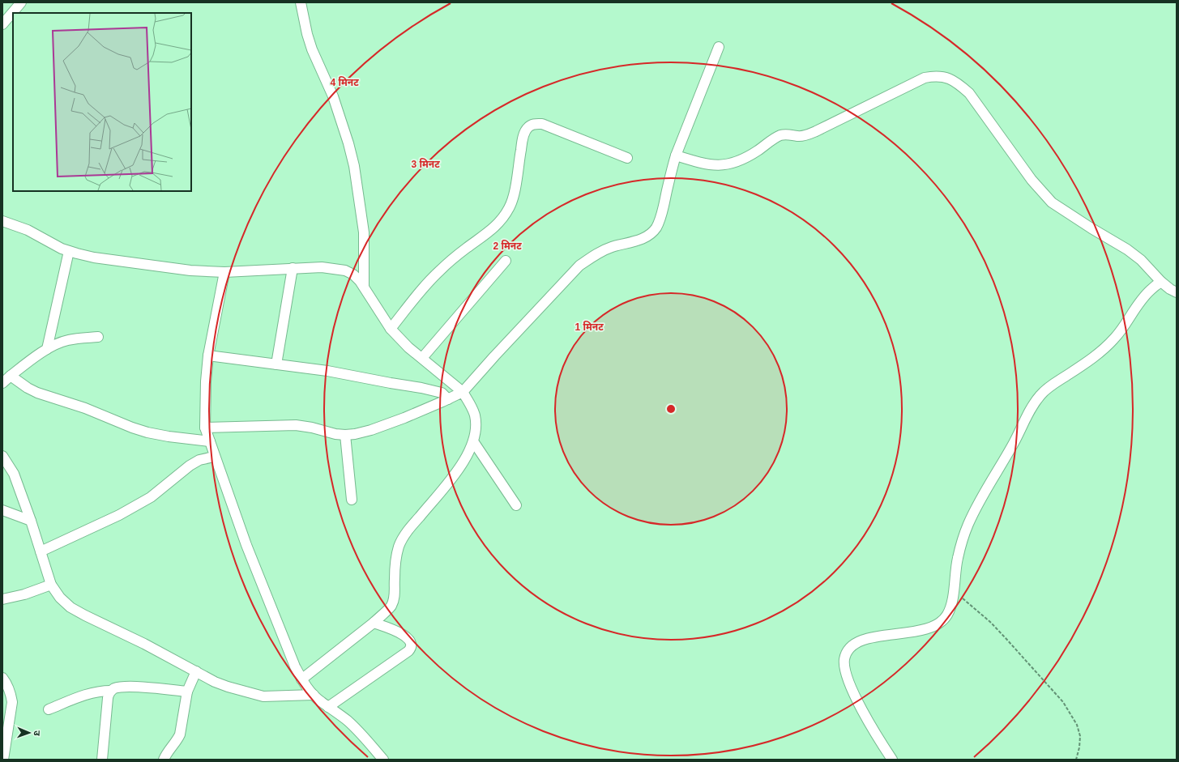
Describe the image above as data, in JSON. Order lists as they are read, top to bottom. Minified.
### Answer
{"north":"right","rings":["4 मिनट","3 मिनट","2 मिनट","1 मिनट"]}
